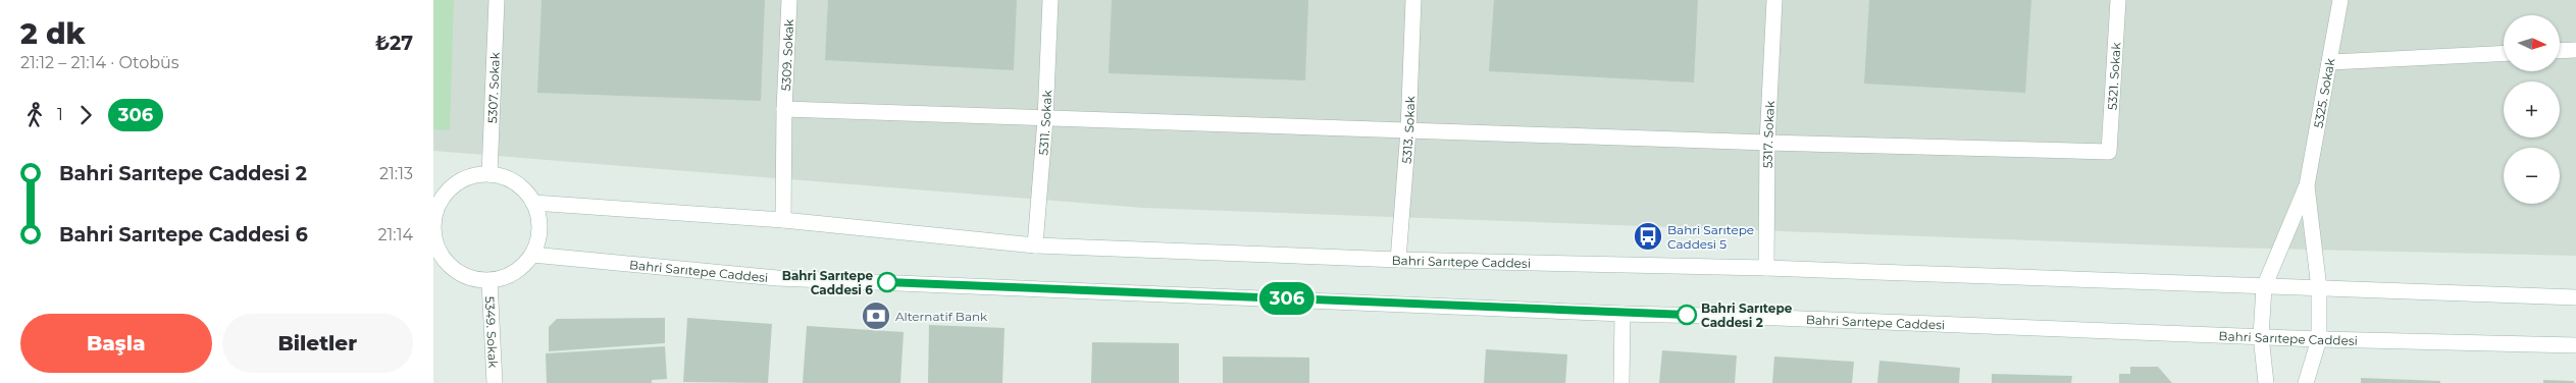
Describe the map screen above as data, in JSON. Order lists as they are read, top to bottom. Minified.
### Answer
{"streets":{"main road":["5309. Sokak","5321. Sokak","5307. Sokak","5325. Sokak","5311. Sokak","5313. Sokak","5317. Sokak","Bahri Sarıtepe Caddesi","5349. Sokak"]},"crossings":[["5309. Sokak","Bahri Sarıtepe Caddesi"],["5321. Sokak","5317. Sokak"],["5307. Sokak","Bahri Sarıtepe Caddesi"],["5307. Sokak","5349. Sokak"],["5311. Sokak","Bahri Sarıtepe Caddesi"],["5313. Sokak","Bahri Sarıtepe Caddesi"],["5317. Sokak","Bahri Sarıtepe Caddesi"],["Bahri Sarıtepe Caddesi","5349. Sokak"]],"places":{"bus stop":["Bahri Sarıtepe Caddesi 5"],"other":["Bahri Sarıtepe Caddesi 6","Bahri Sarıtepe Caddesi 2"],"bank":["Alternatif Bank"]},"lines":["bus line 306"],"north":"right","page":{"heading":["2 dk","21:12 – 21:14 · Otobüs","₺27"],"on_map":"306","map_buttons":["+","−"],"legs":["1","306"],"list":[{"name":"Bahri Sarıtepe Caddesi 2","value":"21:13"},{"name":"Bahri Sarıtepe Caddesi 6","value":"21:14"}],"buttons":["Başla","Biletler"]}}
